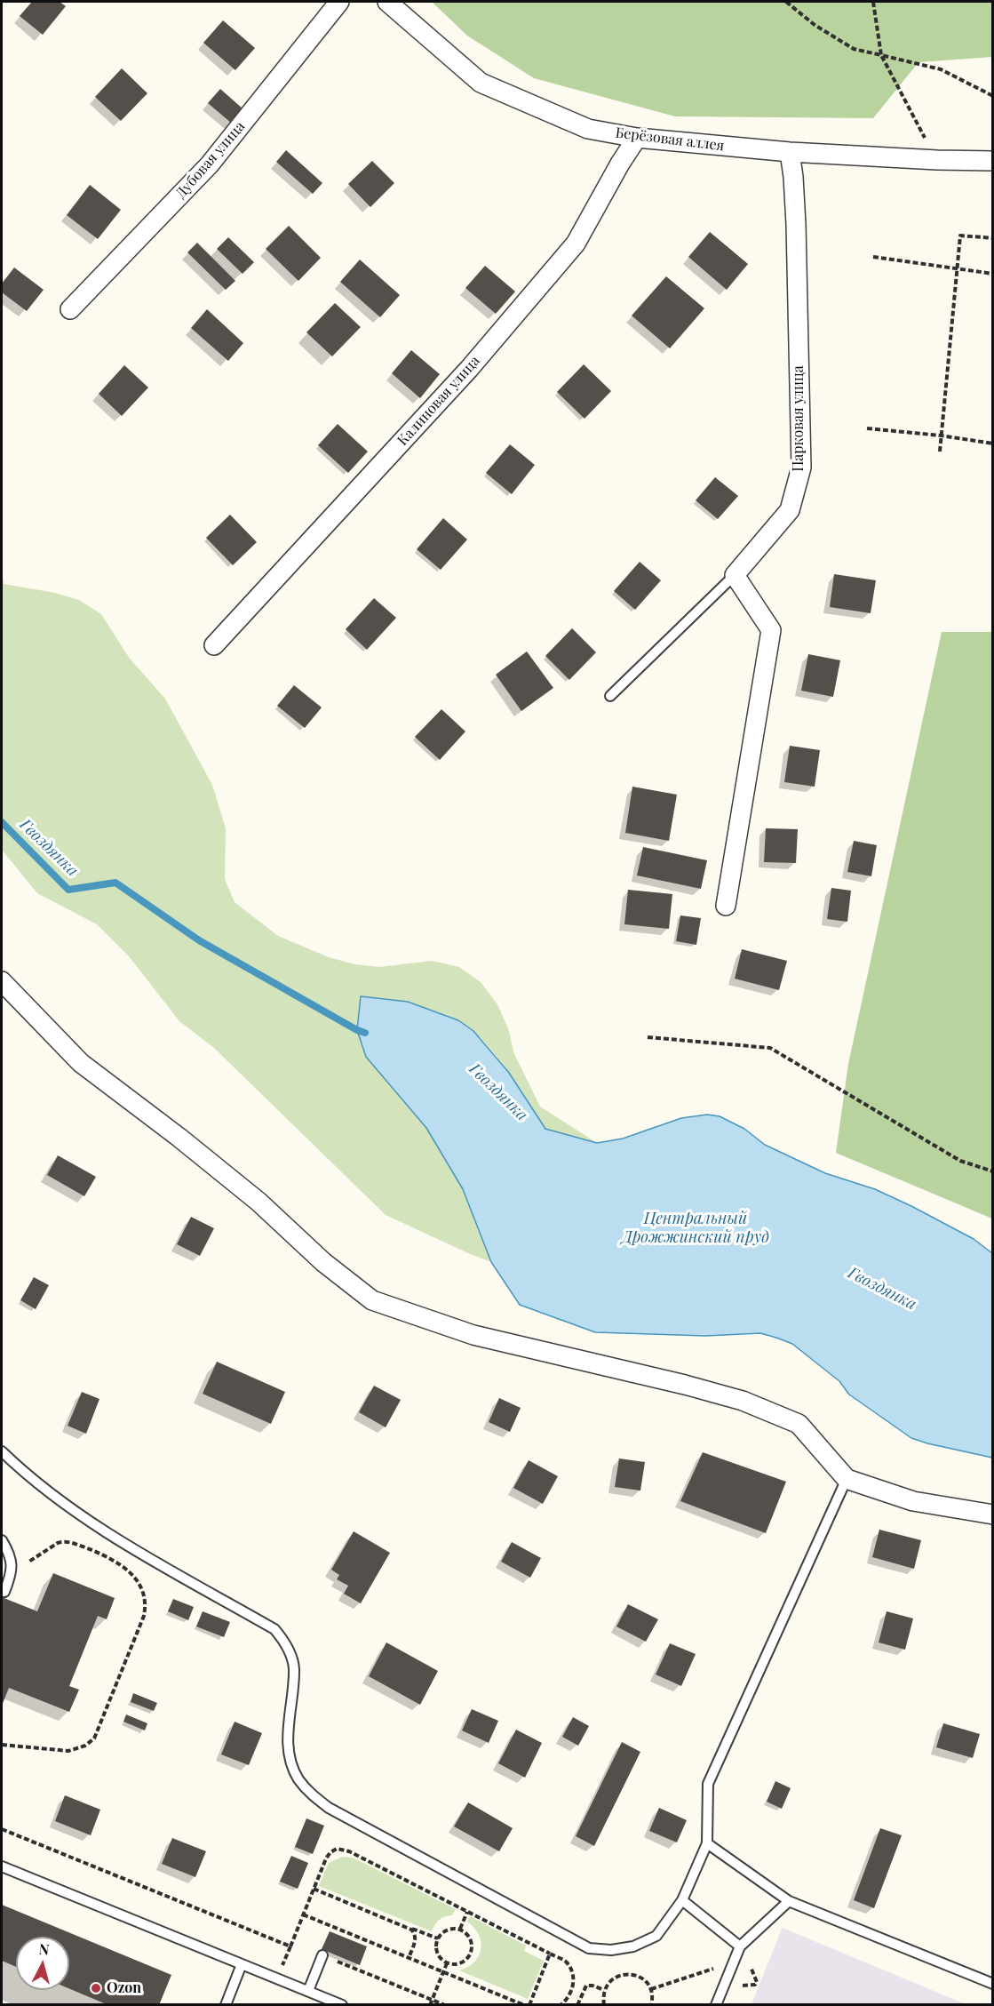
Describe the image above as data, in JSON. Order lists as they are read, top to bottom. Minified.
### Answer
{"streets":{"street":["Берёзовая аллея","Дубовая улица","Калиновая улица","Парковая улица"]},"crossings":[["Берёзовая аллея","Калиновая улица"],["Берёзовая аллея","Парковая улица"]],"water":["Гвоздянка","Центральный Дрожжинский пруд"],"places":["Ozon"],"north":"top"}
